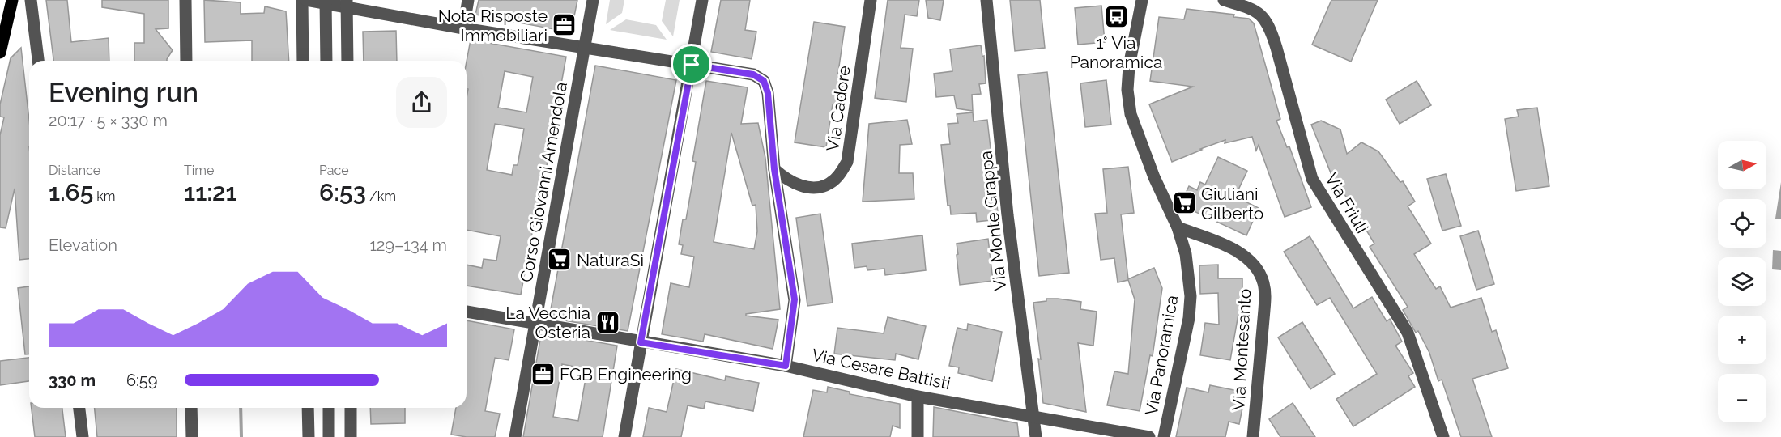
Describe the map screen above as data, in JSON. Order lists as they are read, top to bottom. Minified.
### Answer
{"streets":{"street":["Via Cadore","Corso Giovanni Amendola","Via Friuli","Via Monte Grappa","Via Montesanto","Via Panoramica","Via Cesare Battisti"]},"crossings":[["Corso Giovanni Amendola","Via Cesare Battisti"],["Via Monte Grappa","Via Cesare Battisti"],["Via Montesanto","Via Panoramica"]],"places":{"bus stop":["1° Via Panoramica"],"office":["Nota Risposte Immobiliari","FGB Engineering"],"supermarket":["Giuliani Gilberto","NaturaSì"],"restaurant":["La Vecchia Osteria"]},"north":"right","page":{"heading":["Evening run","20:17 · 5 × 330 m"],"map_buttons":["+","−"],"stats":[["Distance","1.65 km"],["Time","11:21"],["Pace","6:53 /km"]],"chart":["Elevation","129–134 m"],"list":[{"name":"330 m","note":"6:59"}]}}
